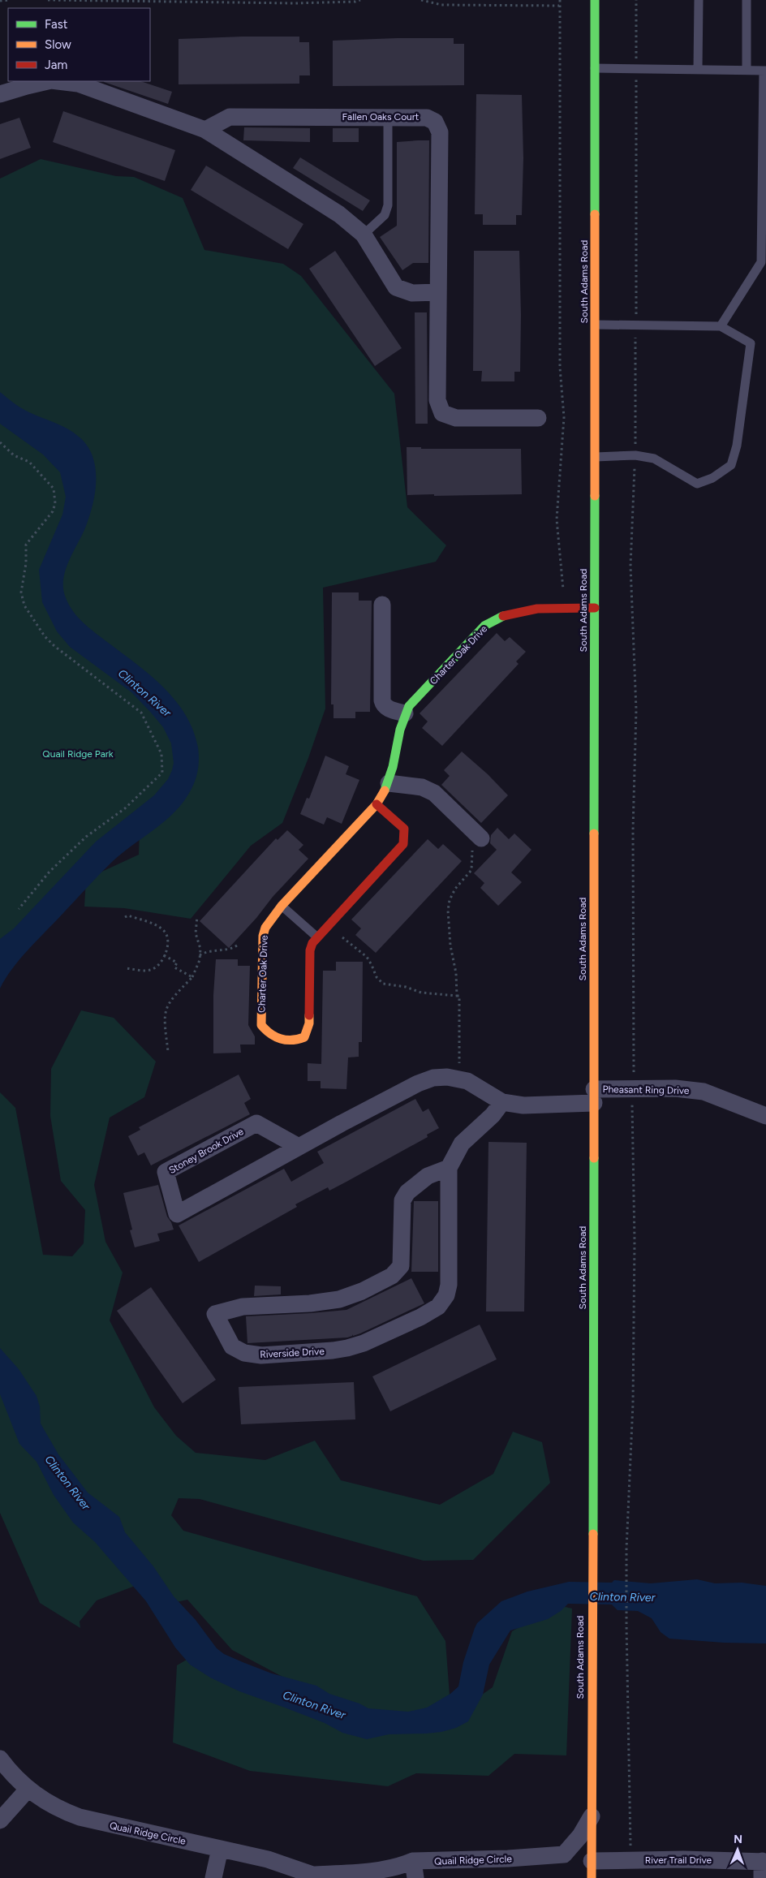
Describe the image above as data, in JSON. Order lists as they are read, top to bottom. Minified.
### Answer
{"streets":{"main road":["South Adams Road","Charter Oak Drive"],"street":["Fallen Oaks Court","Pheasant Ring Drive","Stoney Brook Drive","Riverside Drive","Quail Ridge Circle","River Trail Drive"]},"crossings":[["South Adams Road","Charter Oak Drive"],["South Adams Road","Pheasant Ring Drive"],["South Adams Road","Stoney Brook Drive"],["South Adams Road","Quail Ridge Circle"],["South Adams Road","River Trail Drive"],["Pheasant Ring Drive","Stoney Brook Drive"],["Stoney Brook Drive","Riverside Drive"]],"water":["Clinton River"],"parks":["Quail Ridge Park"],"legend":["Fast","Slow","Jam"],"north":"top"}
